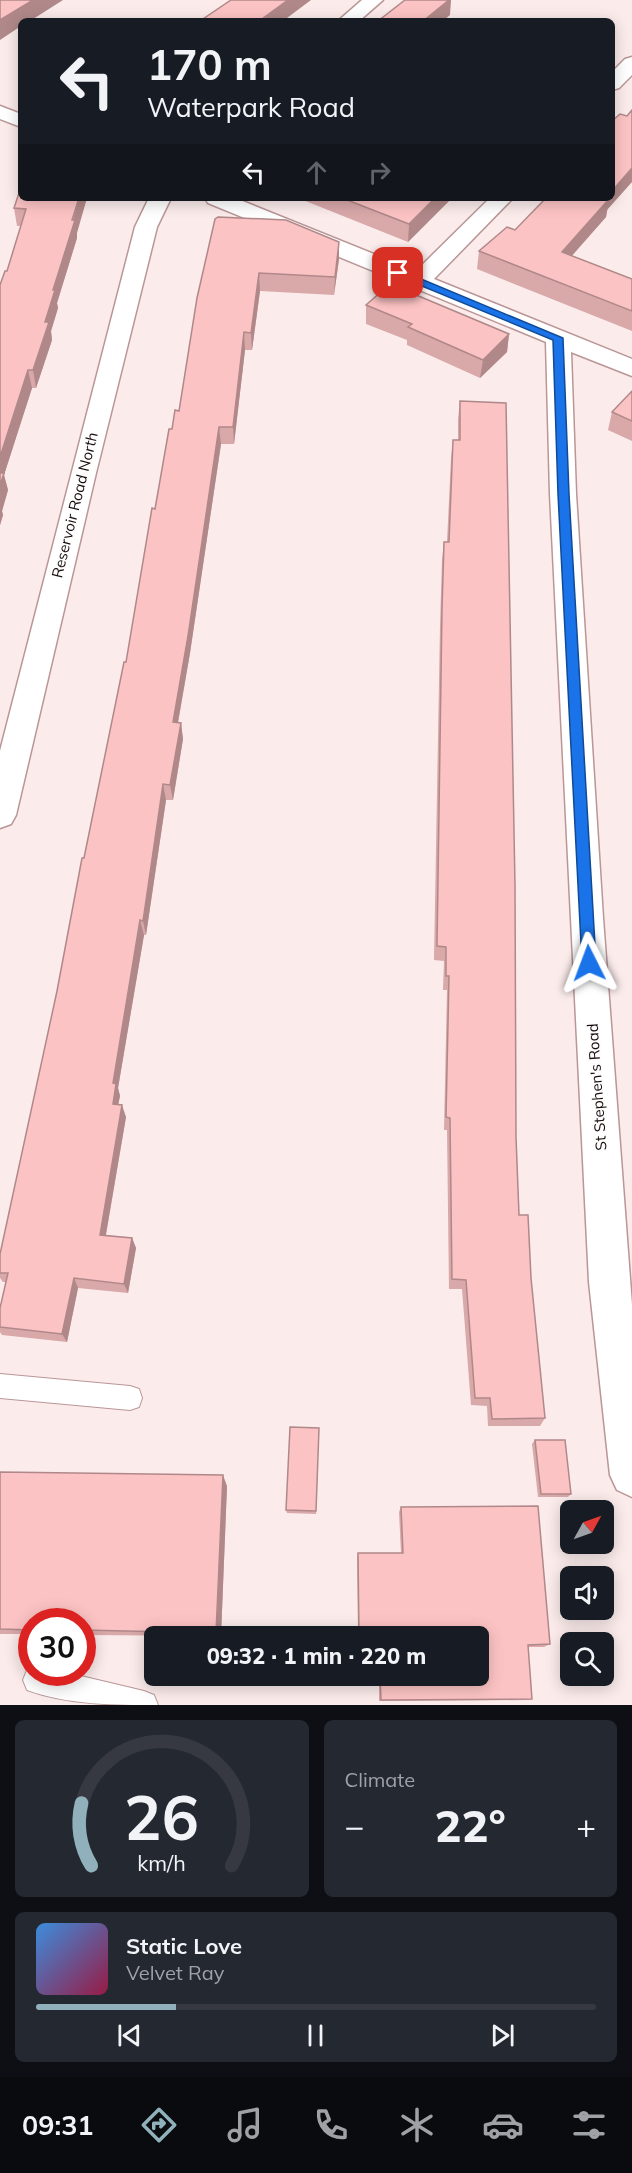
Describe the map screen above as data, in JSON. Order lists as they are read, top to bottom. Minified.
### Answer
{"streets":{"street":["Reservoir Road North","St Stephen's Road"]},"north":"top right","page":{"turn":["170 m","Waterpark Road"],"limit":"30","trip":"09:32 · 1 min · 220 m","tile":"Climate","heat":["−","22°","+"],"song":["Static Love","Velvet Ray"],"tabs":"09:31","gauge":["26","km/h"]}}
